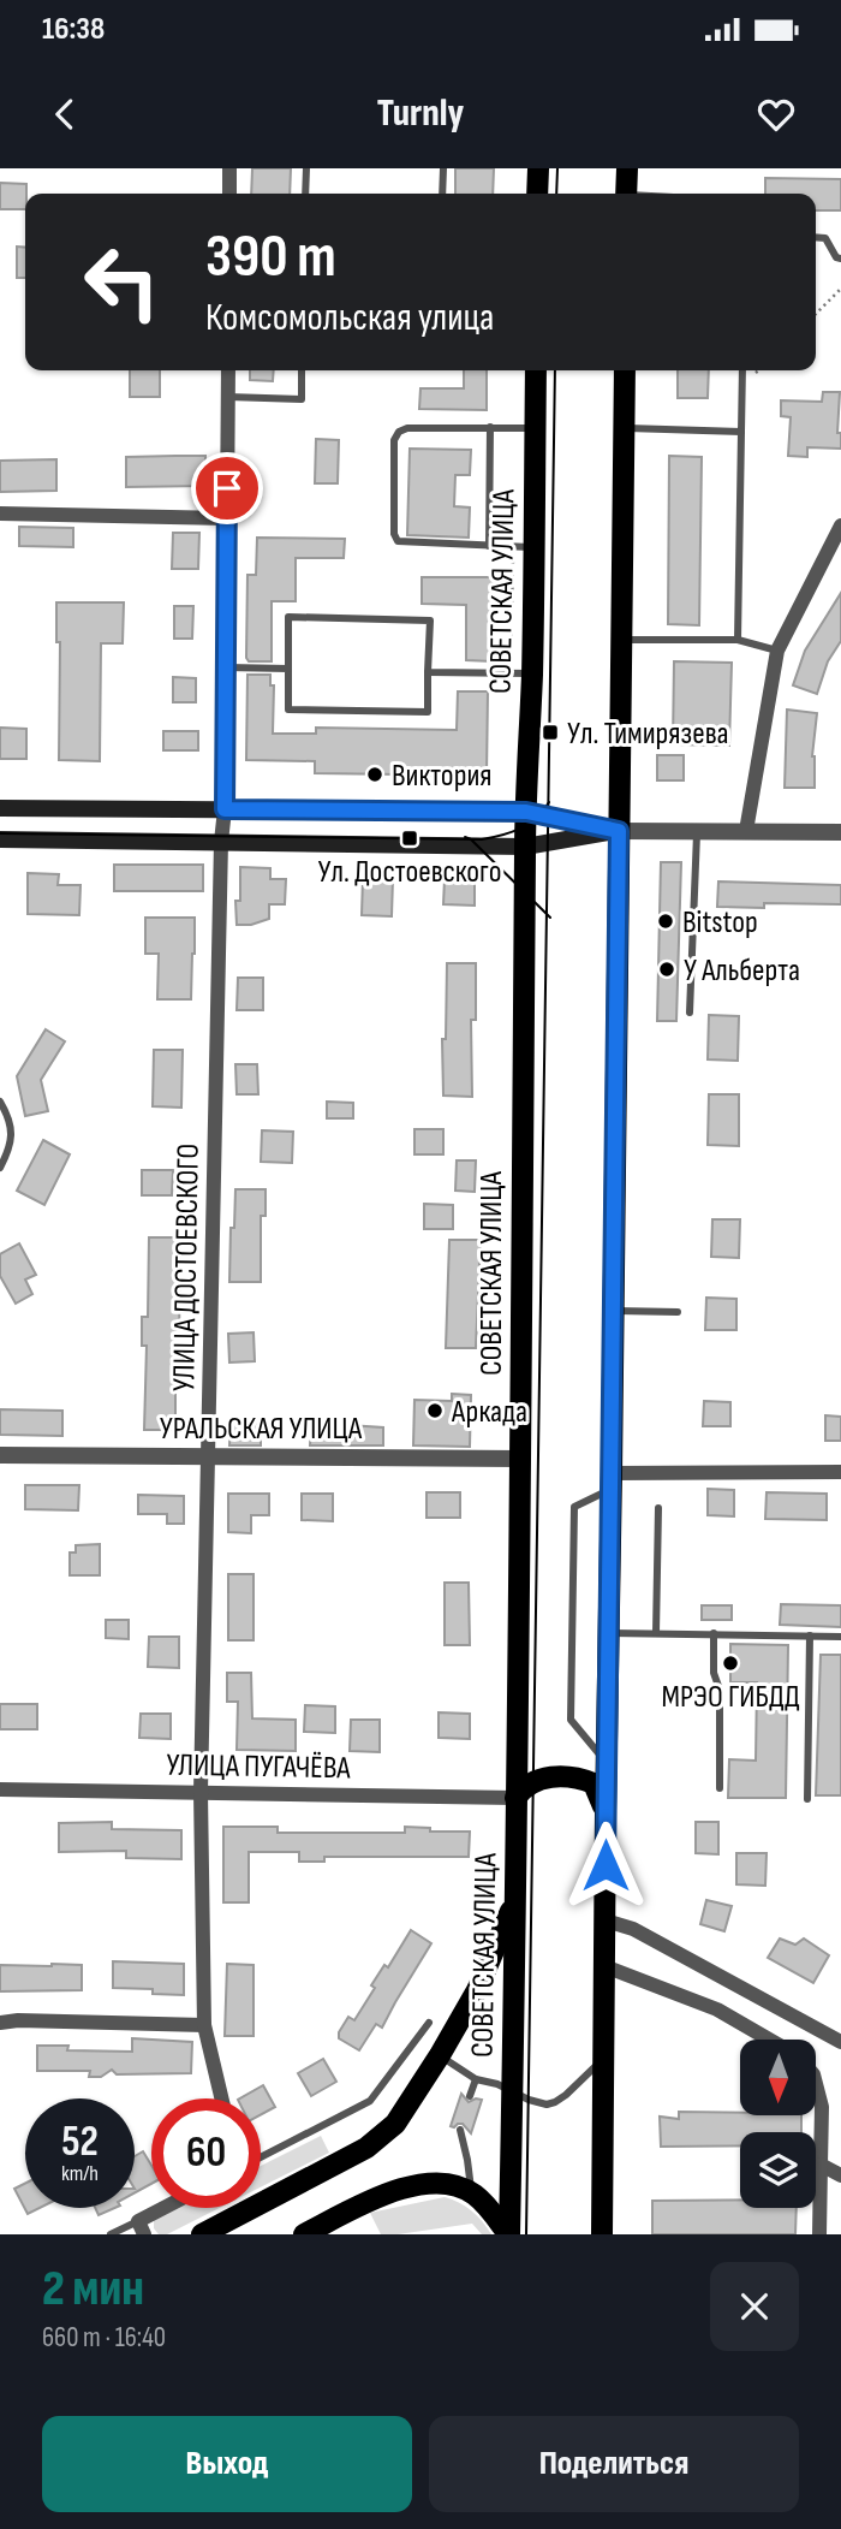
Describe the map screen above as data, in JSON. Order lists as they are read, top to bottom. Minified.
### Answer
{"streets":{"main road":["СОВЕТСКАЯ УЛИЦА"],"street":["УЛИЦА ДОСТОЕВСКОГО","УРАЛЬСКАЯ УЛИЦА","УЛИЦА ПУГАЧЁВА"]},"crossings":[["СОВЕТСКАЯ УЛИЦА","УРАЛЬСКАЯ УЛИЦА"],["СОВЕТСКАЯ УЛИЦА","УЛИЦА ПУГАЧЁВА"],["УЛИЦА ДОСТОЕВСКОГО","УРАЛЬСКАЯ УЛИЦА"],["УЛИЦА ДОСТОЕВСКОГО","УЛИЦА ПУГАЧЁВА"]],"places":{"transit":["Ул. Тимирязева","Ул. Достоевского"],"other":["Виктория","Bitstop","У Альберта","Аркада","МРЭО ГИБДД"]},"north":"bottom","page":{"status":"16:38","header":"Turnly","turn":["390 m","Комсомольская улица"],"speed":"52 km/h","limit":"60","heading":["2 мин","660 m · 16:40"],"buttons":["Выход","Поделиться"]}}
